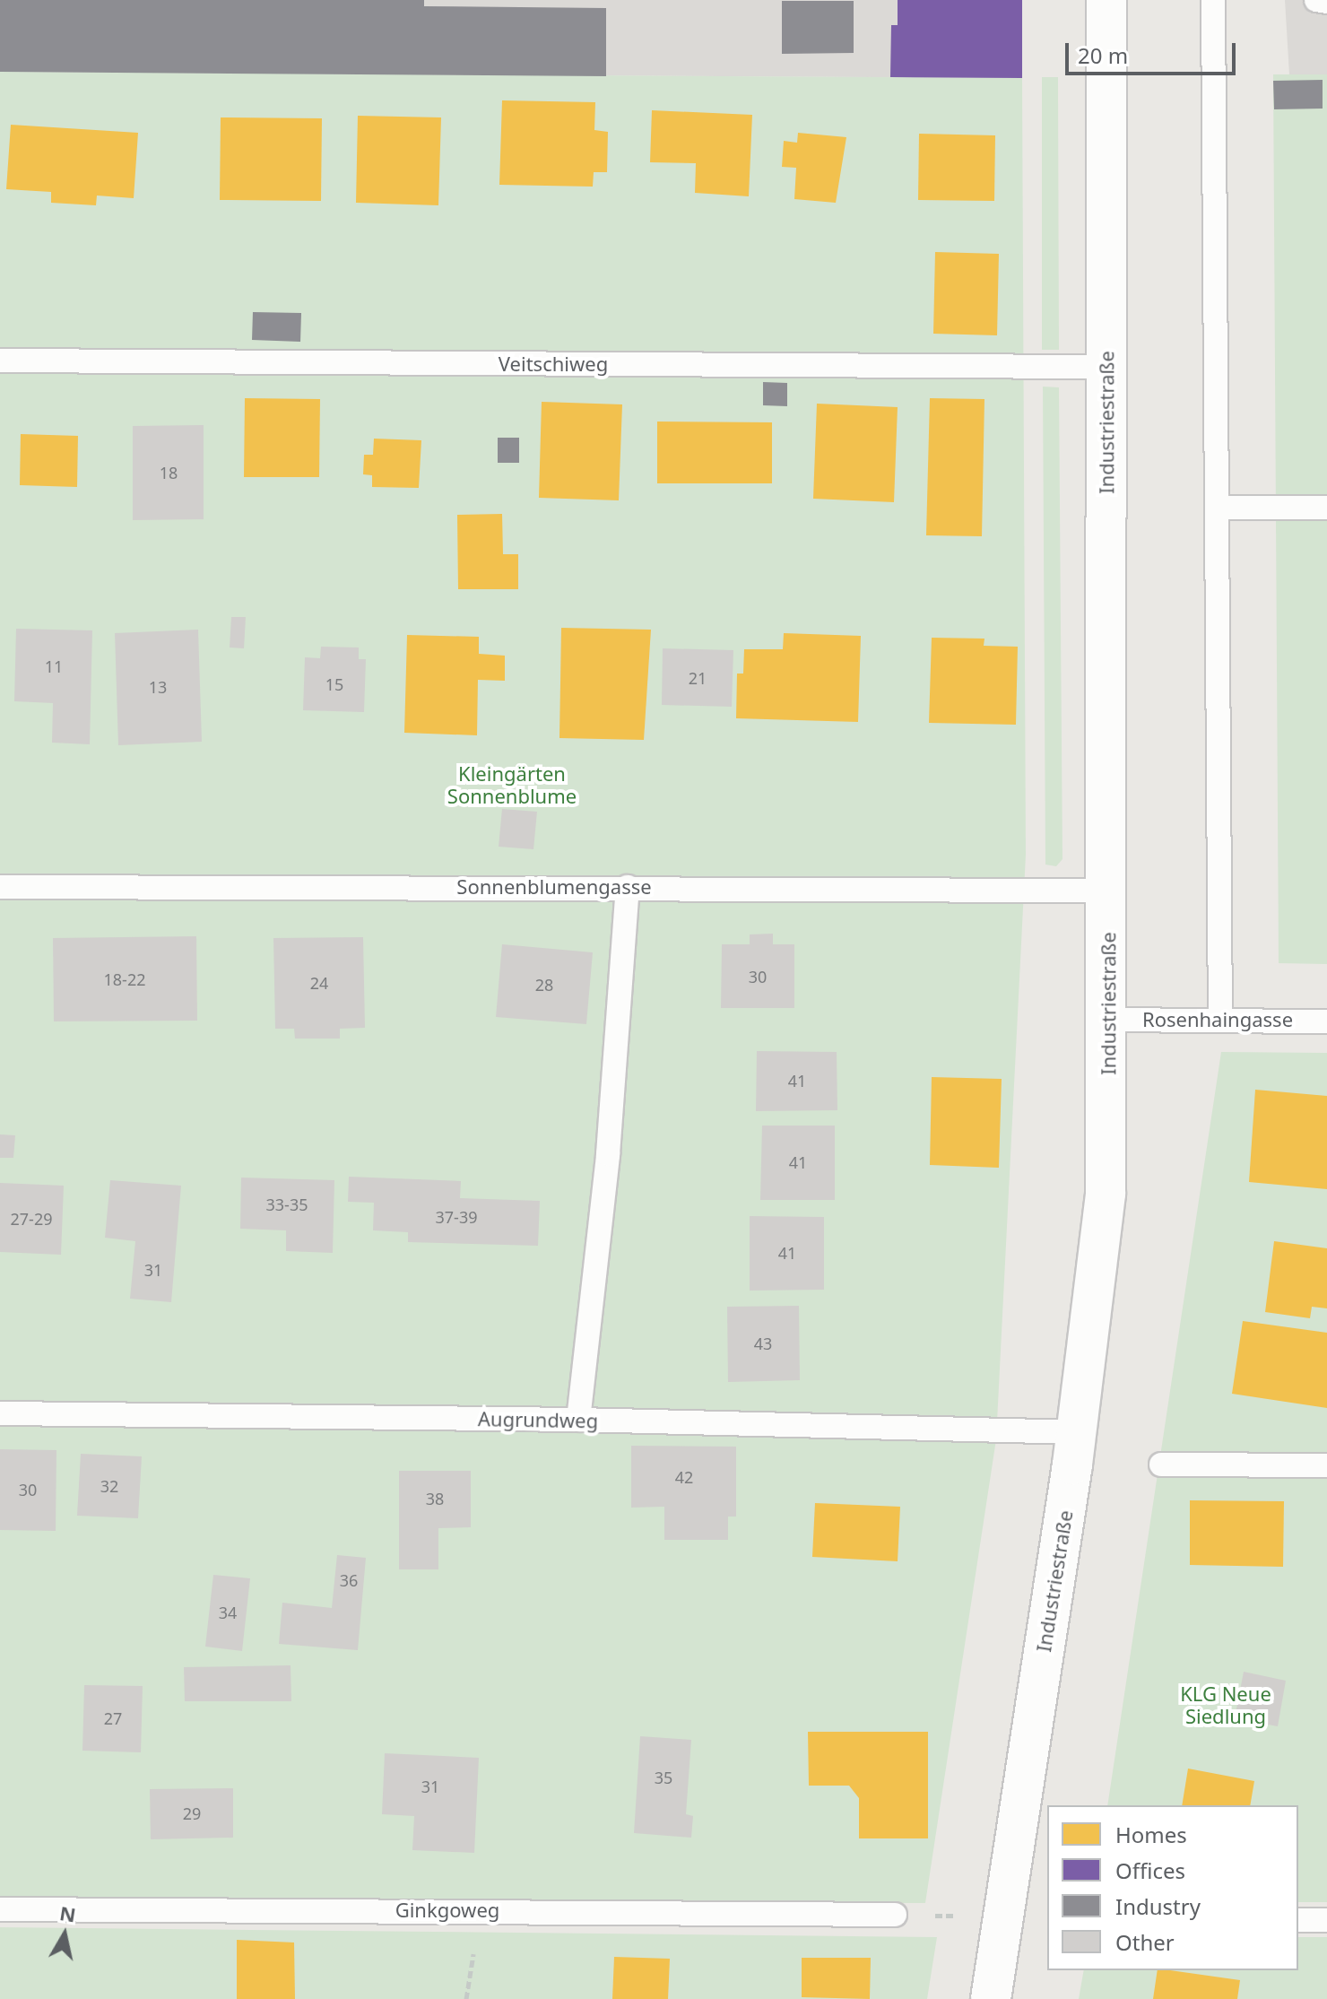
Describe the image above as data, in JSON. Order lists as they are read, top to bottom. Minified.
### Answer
{"streets":{"street":["Industriestraße"],"lane":["Veitschiweg","Sonnenblumengasse","Rosenhaingasse","Augrundweg","Ginkgoweg"]},"crossings":[["Veitschiweg","Industriestraße"],["Industriestraße","Sonnenblumengasse"],["Industriestraße","Rosenhaingasse"],["Industriestraße","Augrundweg"]],"parks":["Kleingärten Sonnenblume","KLG Neue Siedlung"],"house_numbers":["18","11","21","15","13","30","18-22","24","28","41","41","33-35","37-39","27-29","41","31","43","42","32","30","38","36","34","27","35","31","29"],"legend":["Homes","Offices","Industry","Other"],"scale_bar":"20 m","north":"top"}
